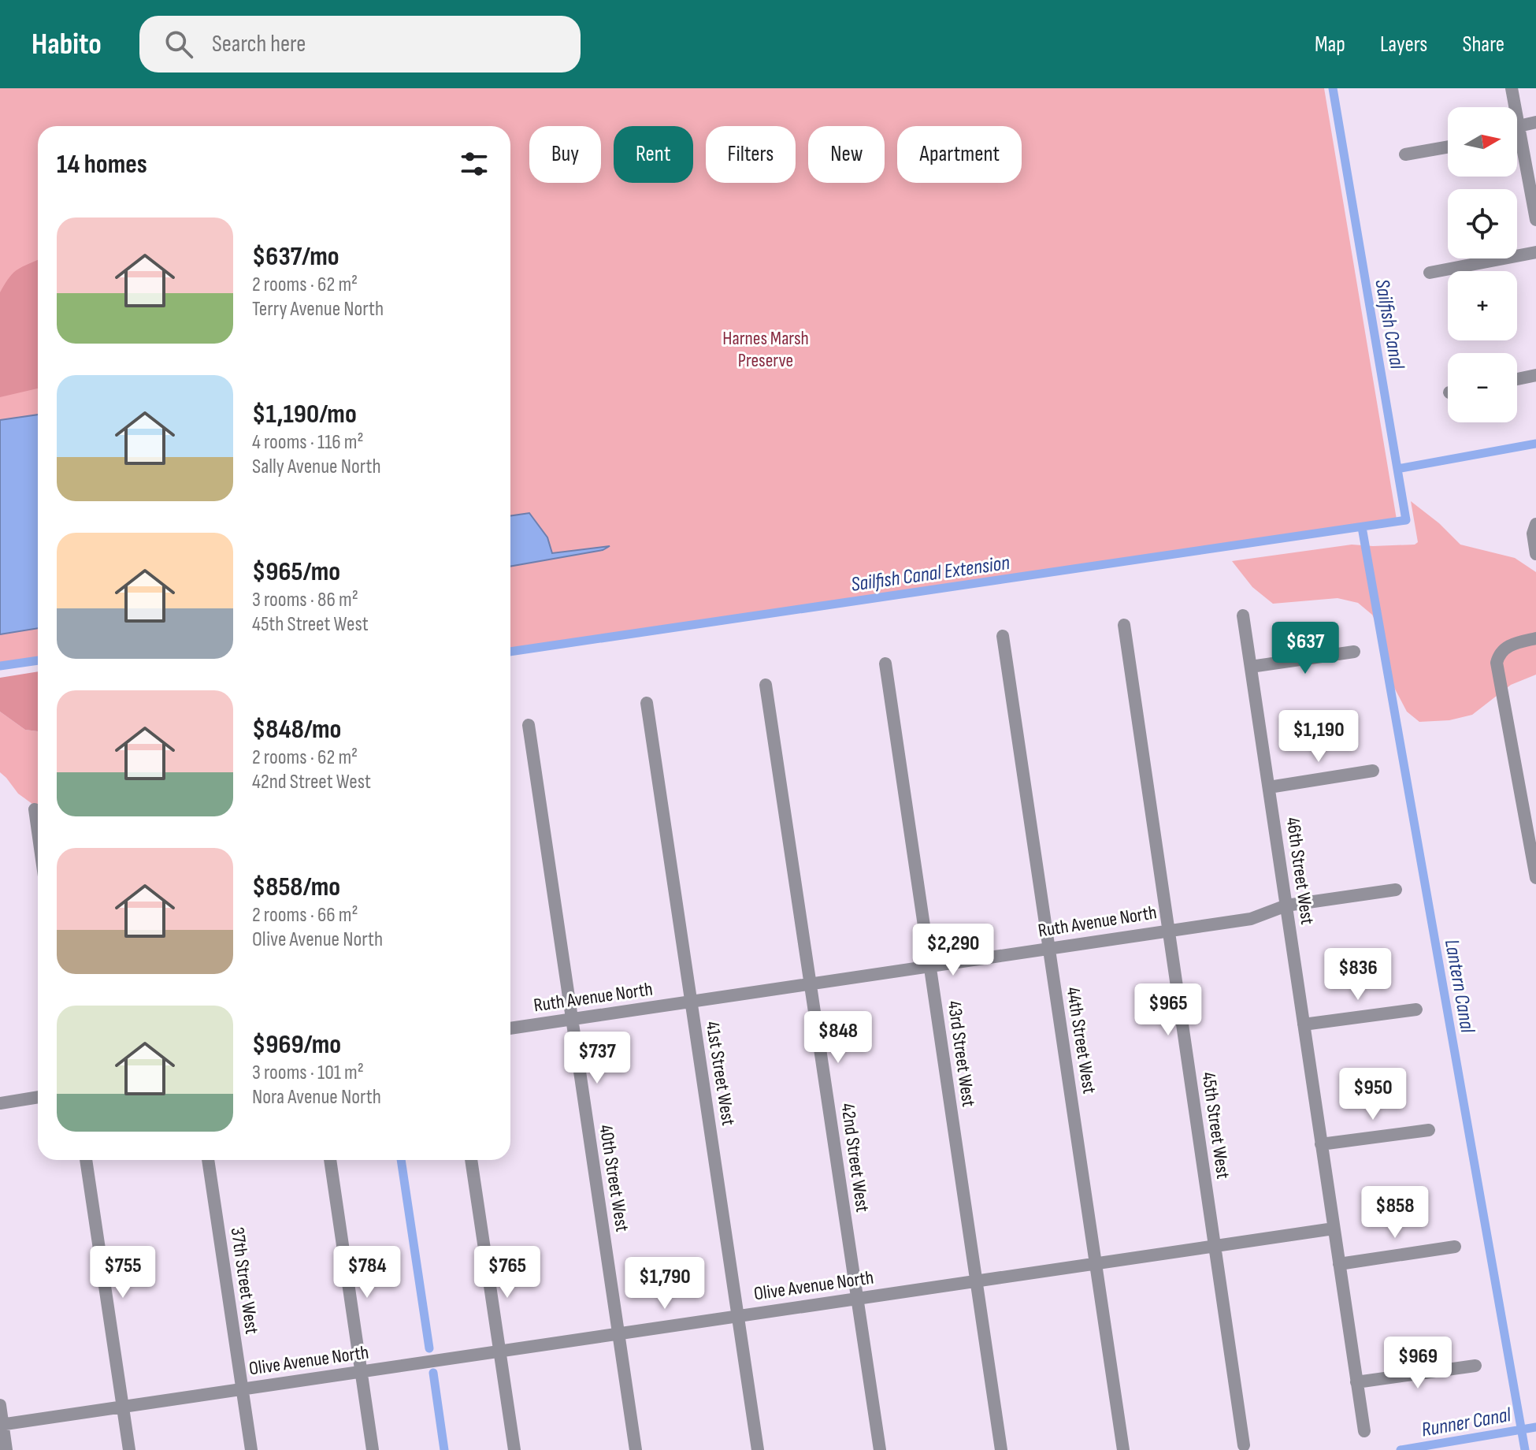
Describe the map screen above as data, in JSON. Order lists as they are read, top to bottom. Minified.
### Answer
{"streets":{"street":["46th Street West","Ruth Avenue North","44th Street West","43rd Street West","41st Street West","45th Street West","42nd Street West","40th Street West","37th Street West","Olive Avenue North"]},"crossings":[["46th Street West","Ruth Avenue North"],["46th Street West","Olive Avenue North"],["Ruth Avenue North","44th Street West"],["Ruth Avenue North","43rd Street West"],["Ruth Avenue North","41st Street West"],["Ruth Avenue North","45th Street West"],["Ruth Avenue North","42nd Street West"],["Ruth Avenue North","40th Street West"],["44th Street West","Olive Avenue North"],["43rd Street West","Olive Avenue North"],["41st Street West","Olive Avenue North"],["45th Street West","Olive Avenue North"],["42nd Street West","Olive Avenue North"],["40th Street West","Olive Avenue North"],["37th Street West","Olive Avenue North"]],"water":["Sailfish Canal","Sailfish Canal Extension","Lantern Canal","Runner Canal"],"parks":["Harnes Marsh Preserve"],"north":"right","page":{"header":"Habito","search":"Search here","nav":["Map","Layers","Share"],"map_buttons":["+","−"],"chip":["Buy","Rent","Filters","New","Apartment"],"heading":"14 homes","list":[{"name":"$637/mo","note":"2 rooms · 62 m² · Terry Avenue North"},{"name":"$1,190/mo","note":"4 rooms · 116 m² · Sally Avenue North"},{"name":"$965/mo","note":"3 rooms · 86 m² · 45th Street West"},{"name":"$848/mo","note":"2 rooms · 62 m² · 42nd Street West"},{"name":"$858/mo","note":"2 rooms · 66 m² · Olive Avenue North"},{"name":"$969/mo","note":"3 rooms · 101 m² · Nora Avenue North"}],"price":["$637","$1,190","$2,290","$836","$965","$848","$737","$950","$858","$755","$784","$765","$1,790","$969"]}}
